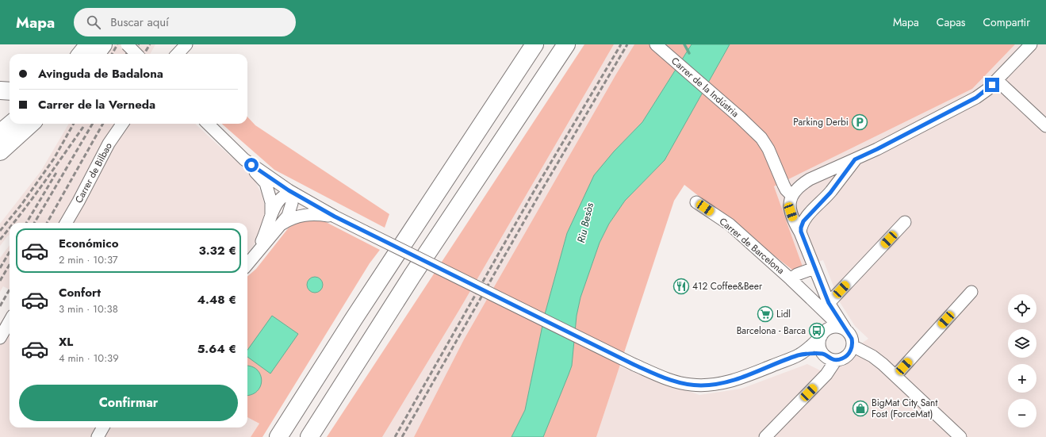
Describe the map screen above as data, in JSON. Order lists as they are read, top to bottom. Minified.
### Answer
{"streets":{"street":["Carrer de la Indústria","Carrer de Bilbao","Carrer de Barcelona"]},"water":["Riu Besòs"],"places":{"parking":["Parking Derbi"],"restaurant":["412 Coffee&Beer"],"supermarket":["Lidl"],"bus stop":["Barcelona - Barca"],"shop":["BigMat City Sant Fost (ForceMat)"]},"page":{"header":"Mapa","search":"Buscar aquí","nav":["Mapa","Capas","Compartir"],"banner":["Avinguda de Badalona","Carrer de la Verneda"],"list":[{"name":"Económico","note":"2 min · 10:37","value":"3.32 €"},{"name":"Confort","note":"3 min · 10:38","value":"4.48 €"},{"name":"XL","note":"4 min · 10:39","value":"5.64 €"}],"map_buttons":["+","−"],"buttons":"Confirmar"}}
